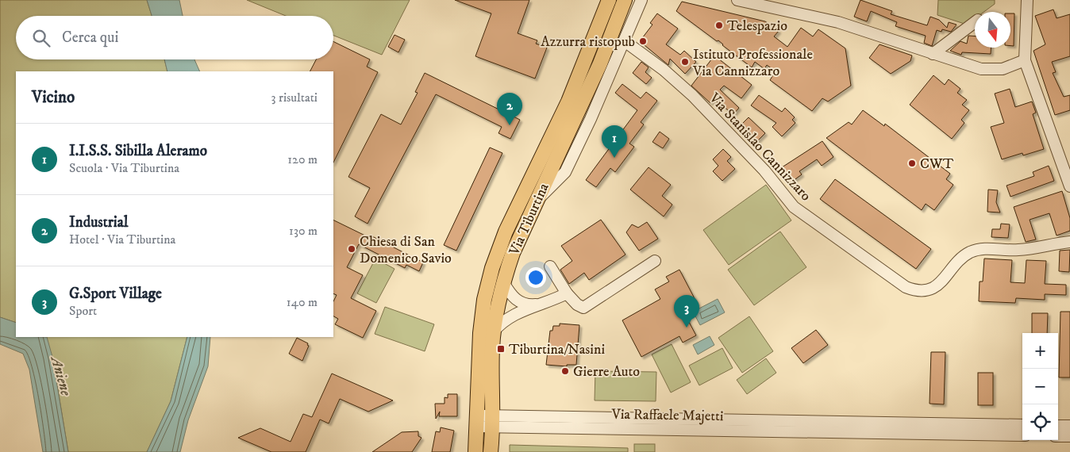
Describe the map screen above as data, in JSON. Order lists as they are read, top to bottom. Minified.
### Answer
{"streets":{"main road":["Via Tiburtina"],"street":["Via Stanislao Cannizzaro","Via Raffaele Majetti"]},"crossings":[["Via Stanislao Cannizzaro","Via Tiburtina"],["Via Tiburtina","Via Raffaele Majetti"]],"water":["Aniene"],"places":{"other":["Telespazio","Azzurra ristopub","Istituto Professionale Via Cannizzaro","CWT","Chiesa di San Domenico Savio","Gierre Auto"],"transit":["Tiburtina/Nasini"]},"north":"bottom","page":{"search":"Cerca qui","heading":["Vicino","3 risultati"],"pins":["2","1","3"],"list":[{"mark":"1","name":"I.I.S.S. Sibilla Aleramo","note":"Scuola · Via Tiburtina","value":"120 m"},{"mark":"2","name":"Industrial","note":"Hotel · Via Tiburtina","value":"130 m"},{"mark":"3","name":"G.Sport Village","note":"Sport","value":"140 m"}],"map_buttons":["+","−"]}}
